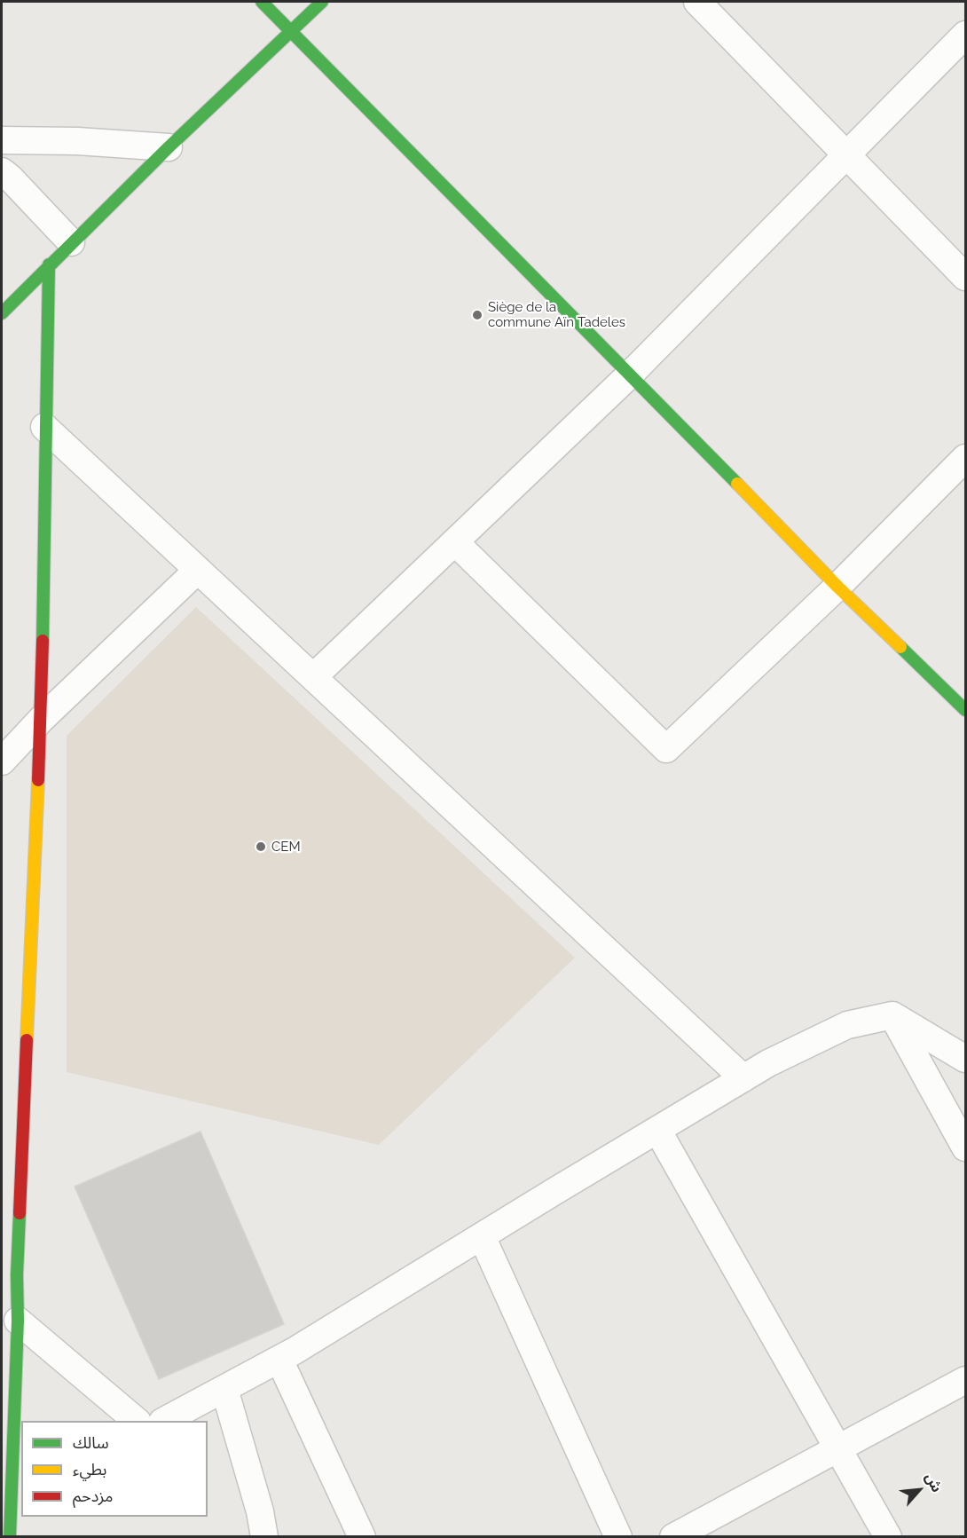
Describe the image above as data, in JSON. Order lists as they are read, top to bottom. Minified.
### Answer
{"places":["Siège de la commune Aïn Tadeles","CEM"],"legend":["سالك","بطيء","مزدحم"],"north":"top right"}
